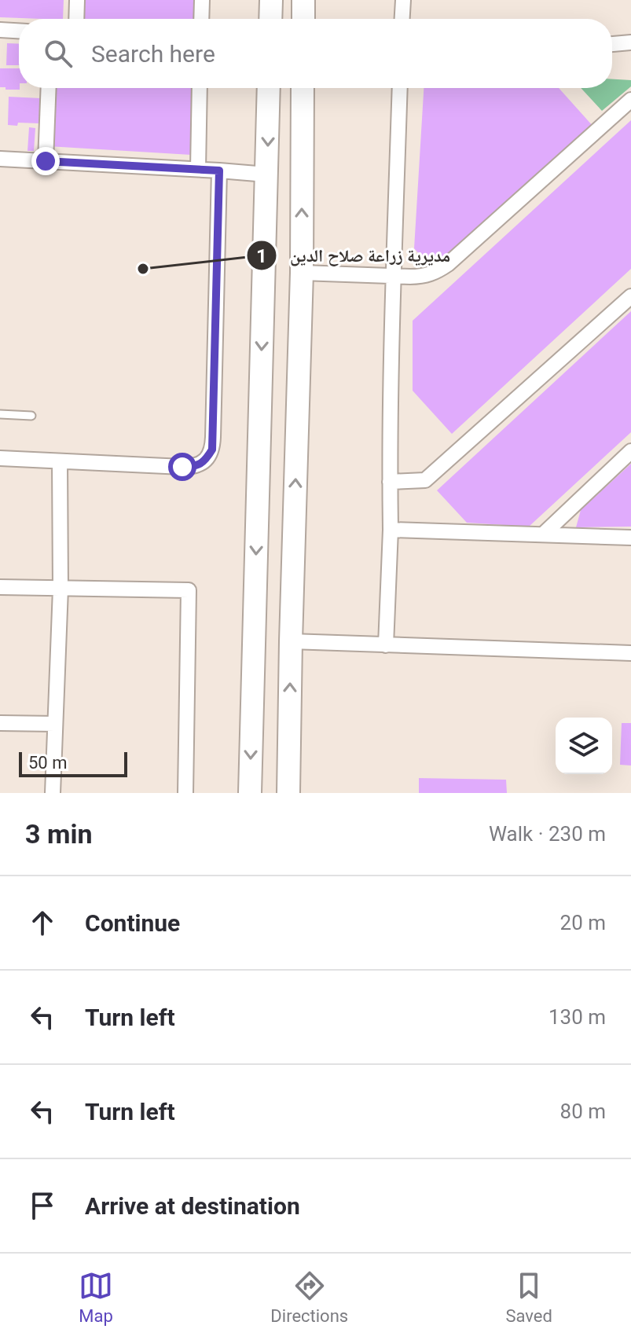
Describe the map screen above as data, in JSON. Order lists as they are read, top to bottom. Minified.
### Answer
{"places":["مديرية زراعة صلاح الدين"],"scale_bar":"50 m","page":{"search":"Search here","scale":"50 m","heading":["3 min","Walk · 230 m"],"list":[["Continue","20 m"],["Turn left","130 m"],["Turn left","80 m"],"Arrive at destination"],"nav":["Map","Directions","Saved"]}}
